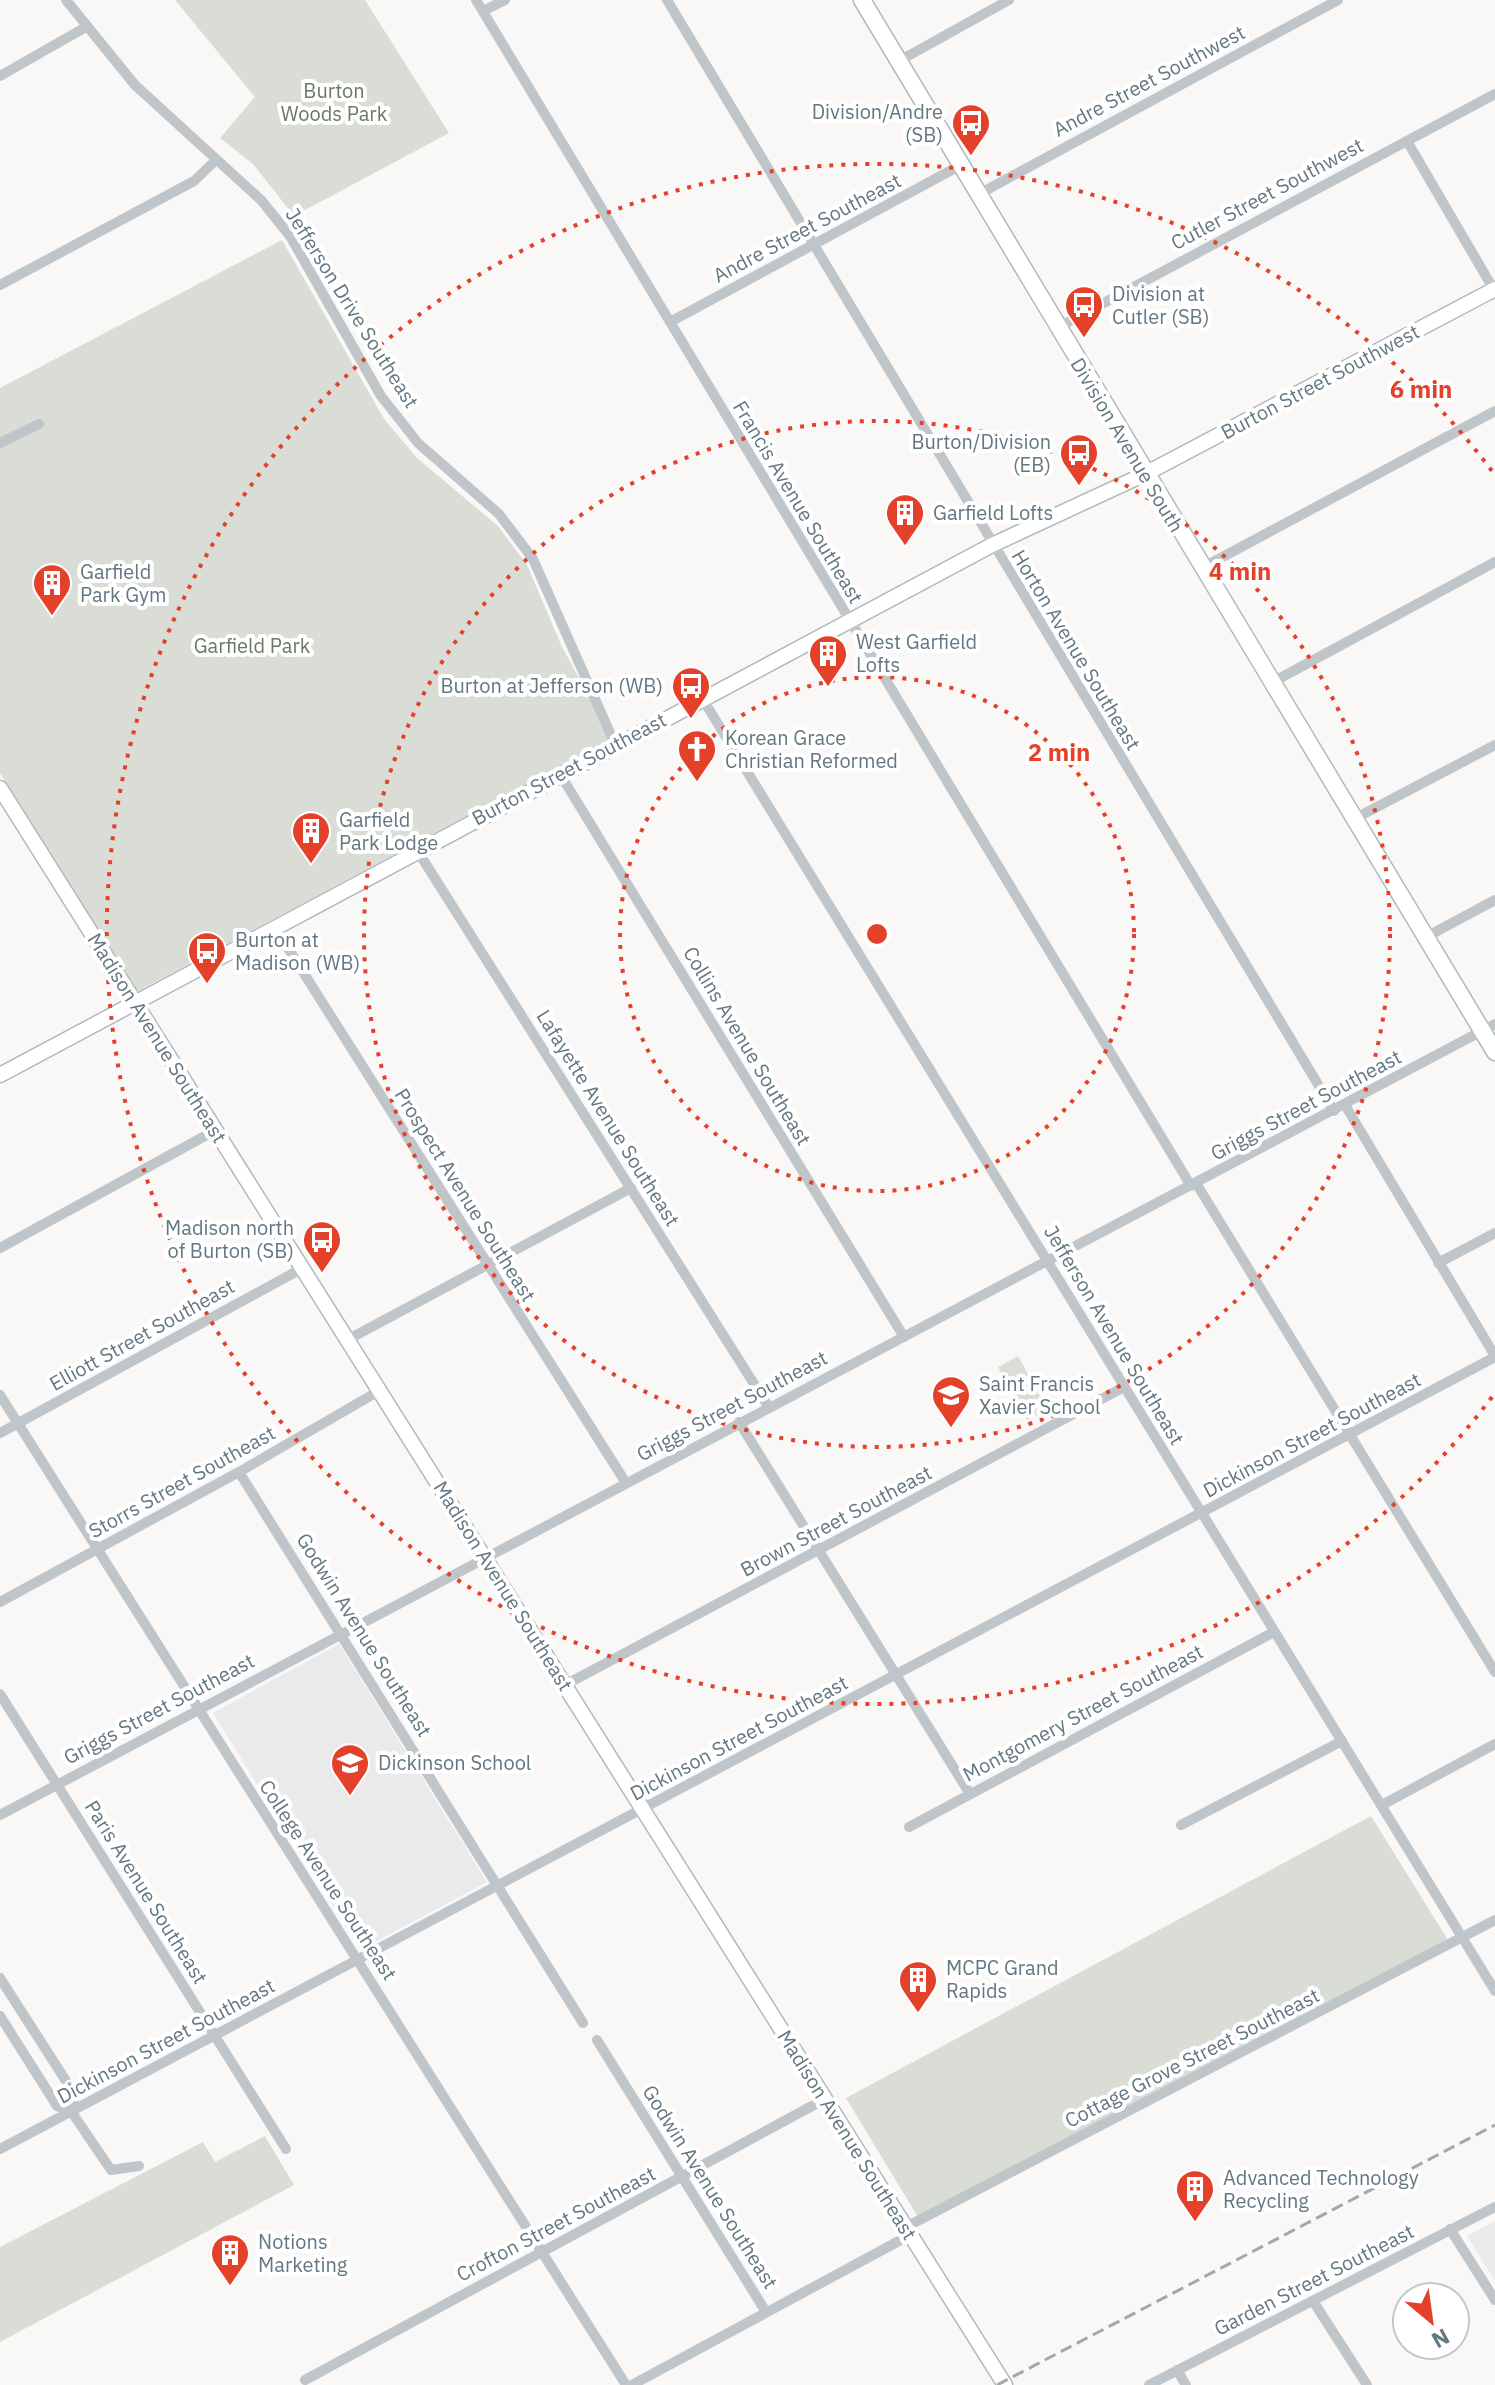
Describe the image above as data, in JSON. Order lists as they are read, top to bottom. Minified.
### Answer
{"streets":{"main road":["Division Avenue South"],"street":["Andre Street Southwest","Cutler Street Southwest","Andre Street Southeast","Jefferson Drive Southeast","Burton Street Southwest","Francis Avenue Southeast","Horton Avenue Southeast","Burton Street Southeast","Madison Avenue Southeast","Collins Avenue Southeast","Griggs Street Southeast","Lafayette Avenue Southeast","Prospect Avenue Southeast","Elliott Street Southeast","Jefferson Avenue Southeast","Dickinson Street Southeast","Storrs Street Southeast","Brown Street Southeast","Godwin Avenue Southeast","Montgomery Street Southeast","College Avenue Southeast","Paris Avenue Southeast","Cottage Grove Street Southeast","Crofton Street Southeast","Garden Street Southeast"]},"crossings":[["Andre Street Southwest","Division Avenue South"],["Cutler Street Southwest","Division Avenue South"],["Andre Street Southeast","Division Avenue South"],["Andre Street Southeast","Francis Avenue Southeast"],["Andre Street Southeast","Horton Avenue Southeast"],["Jefferson Drive Southeast","Burton Street Southeast"],["Burton Street Southwest","Division Avenue South"],["Burton Street Southwest","Burton Street Southeast"],["Division Avenue South","Burton Street Southeast"],["Division Avenue South","Griggs Street Southeast"],["Francis Avenue Southeast","Burton Street Southeast"],["Francis Avenue Southeast","Griggs Street Southeast"],["Francis Avenue Southeast","Dickinson Street Southeast"],["Horton Avenue Southeast","Burton Street Southeast"],["Horton Avenue Southeast","Griggs Street Southeast"],["Burton Street Southeast","Madison Avenue Southeast"],["Burton Street Southeast","Collins Avenue Southeast"],["Burton Street Southeast","Lafayette Avenue Southeast"],["Burton Street Southeast","Prospect Avenue Southeast"],["Burton Street Southeast","Jefferson Avenue Southeast"],["Madison Avenue Southeast","Griggs Street Southeast"],["Madison Avenue Southeast","Elliott Street Southeast"],["Madison Avenue Southeast","Dickinson Street Southeast"],["Madison Avenue Southeast","Storrs Street Southeast"],["Madison Avenue Southeast","Brown Street Southeast"],["Madison Avenue Southeast","Cottage Grove Street Southeast"],["Madison Avenue Southeast","Crofton Street Southeast"],["Collins Avenue Southeast","Griggs Street Southeast"],["Griggs Street Southeast","Lafayette Avenue Southeast"],["Griggs Street Southeast","Prospect Avenue Southeast"],["Griggs Street Southeast","Jefferson Avenue Southeast"],["Griggs Street Southeast","Godwin Avenue Southeast"],["Griggs Street Southeast","College Avenue Southeast"],["Griggs Street Southeast","Paris Avenue Southeast"],["Elliott Street Southeast","College Avenue Southeast"],["Jefferson Avenue Southeast","Dickinson Street Southeast"],["Jefferson Avenue Southeast","Brown Street Southeast"],["Jefferson Avenue Southeast","Montgomery Street Southeast"],["Jefferson Avenue Southeast","Cottage Grove Street Southeast"],["Dickinson Street Southeast","Godwin Avenue Southeast"],["Dickinson Street Southeast","College Avenue Southeast"],["Dickinson Street Southeast","Paris Avenue Southeast"],["Storrs Street Southeast","Godwin Avenue Southeast"],["Storrs Street Southeast","College Avenue Southeast"],["Godwin Avenue Southeast","Cottage Grove Street Southeast"],["Godwin Avenue Southeast","Crofton Street Southeast"],["College Avenue Southeast","Cottage Grove Street Southeast"],["College Avenue Southeast","Crofton Street Southeast"]],"parks":["Burton Woods Park","Garfield Park"],"places":{"bus stop":["Division/Andre (SB)","Division at Cutler (SB)","Burton/Division (EB)","Burton at Jefferson (WB)","Burton at Madison (WB)","Madison north of Burton (SB)"],"building":["Garfield Lofts","Garfield Park Gym","West Garfield Lofts","Garfield Park Lodge","MCPC Grand Rapids","Advanced Technology Recycling","Notions Marketing"],"church":["Korean Grace Christian Reformed"],"school or university":["Saint Francis Xavier School","Dickinson School"]},"north":"bottom right","rings":["6 min","4 min","2 min"]}
